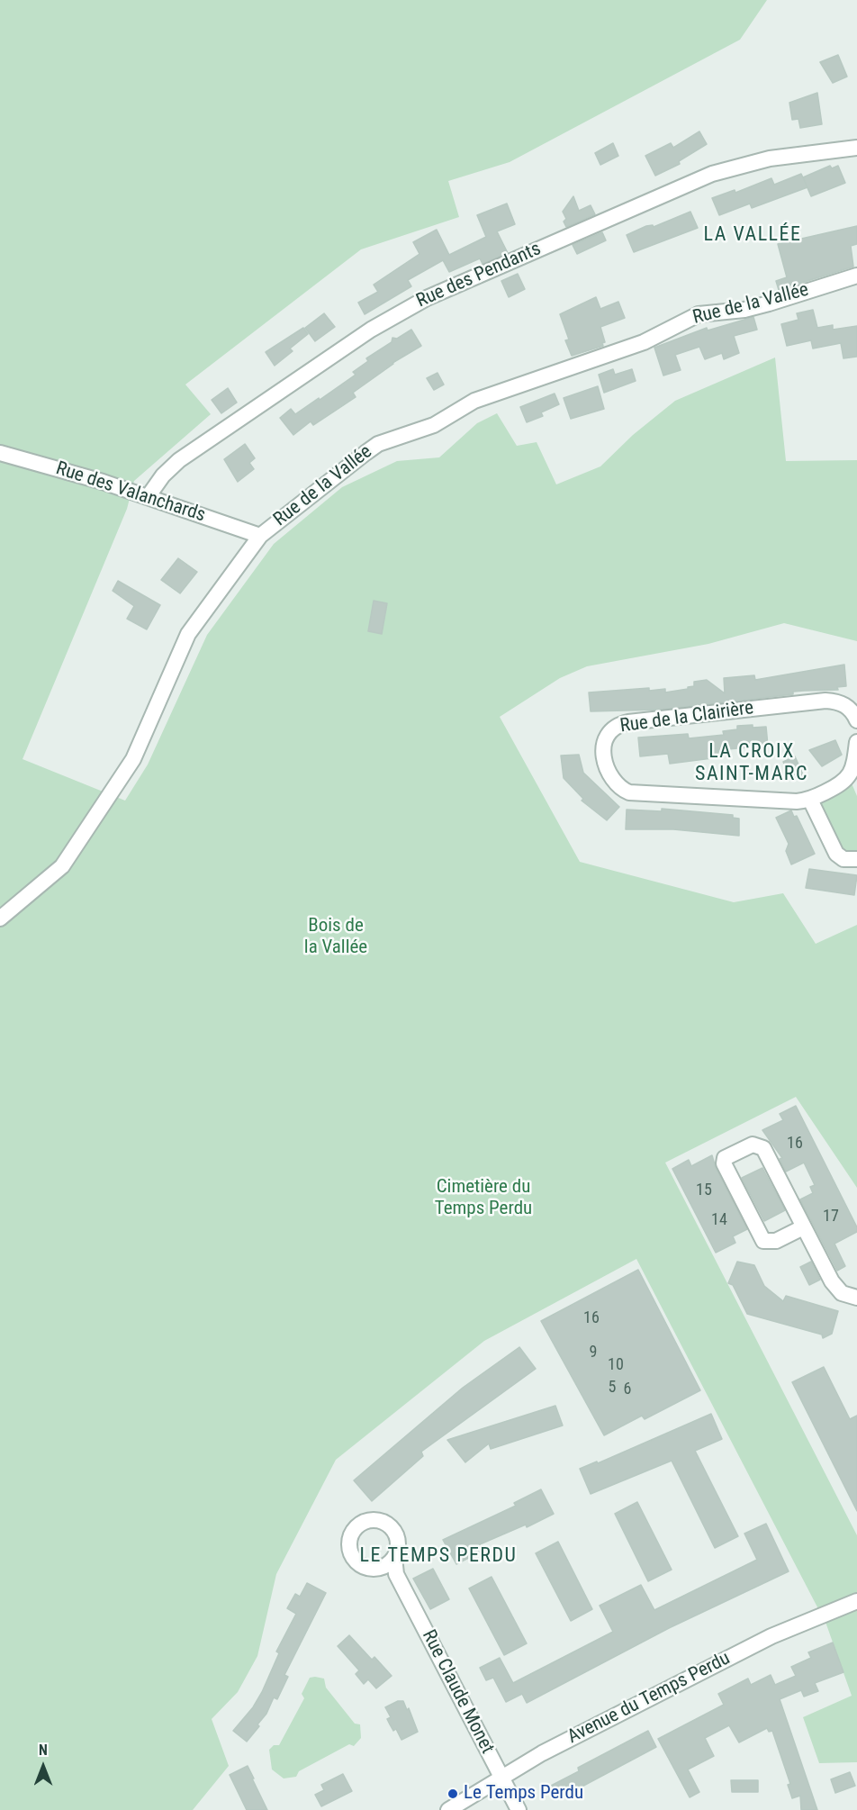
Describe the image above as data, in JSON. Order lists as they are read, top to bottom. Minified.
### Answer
{"streets":{"street":["Rue des Pendants","Rue de la Vallée","Rue des Valanchards","Rue de la Clairière","Rue Claude Monet","Avenue du Temps Perdu"]},"crossings":[["Rue des Pendants","Rue des Valanchards"],["Rue de la Vallée","Rue des Valanchards"],["Rue Claude Monet","Avenue du Temps Perdu"]],"districts":["LA VALLÉE","LA CROIX SAINT-MARC","LE TEMPS PERDU"],"parks":["Bois de la Vallée","Cimetière du Temps Perdu"],"places":["Le Temps Perdu"],"house_numbers":["16","15","17","14","16","9","10","5","6"],"north":"top"}
